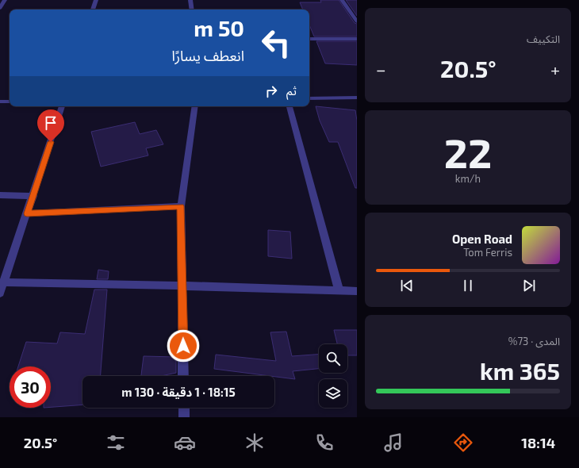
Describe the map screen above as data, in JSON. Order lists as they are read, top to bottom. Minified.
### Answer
{"page":{"tile":["التكييف",["22","km/h"],["المدى · 73%","365 km"]],"turn":["50 m","انعطف يسارًا"],"heat":["−","20.5°","+"],"then":"ثم","song":["Open Road","Tom Ferris"],"limit":"30","trip":"18:15 · 1 دقيقة · 130 m","tabs":["18:14","20.5°"]}}
